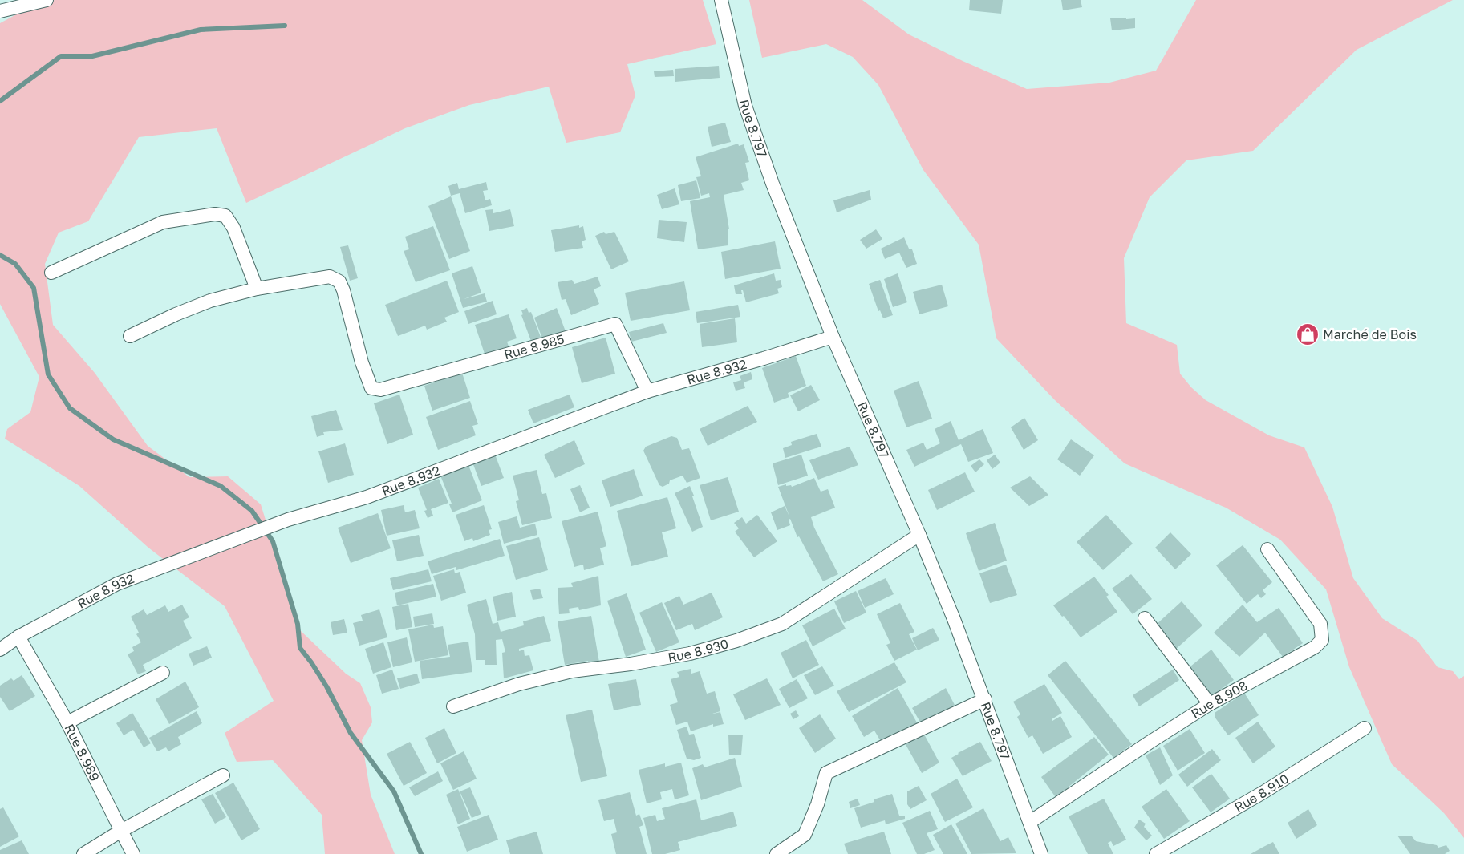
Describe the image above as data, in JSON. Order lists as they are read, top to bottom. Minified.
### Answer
{"streets":{"street":["Rue 8.797","Rue 8.985","Rue 8.932","Rue 8.930","Rue 8.908","Rue 8.989","Rue 8.910"]},"crossings":[["Rue 8.797","Rue 8.932"],["Rue 8.797","Rue 8.930"],["Rue 8.797","Rue 8.908"],["Rue 8.985","Rue 8.932"],["Rue 8.932","Rue 8.989"]],"places":{"shop":["Marché de Bois"]}}
